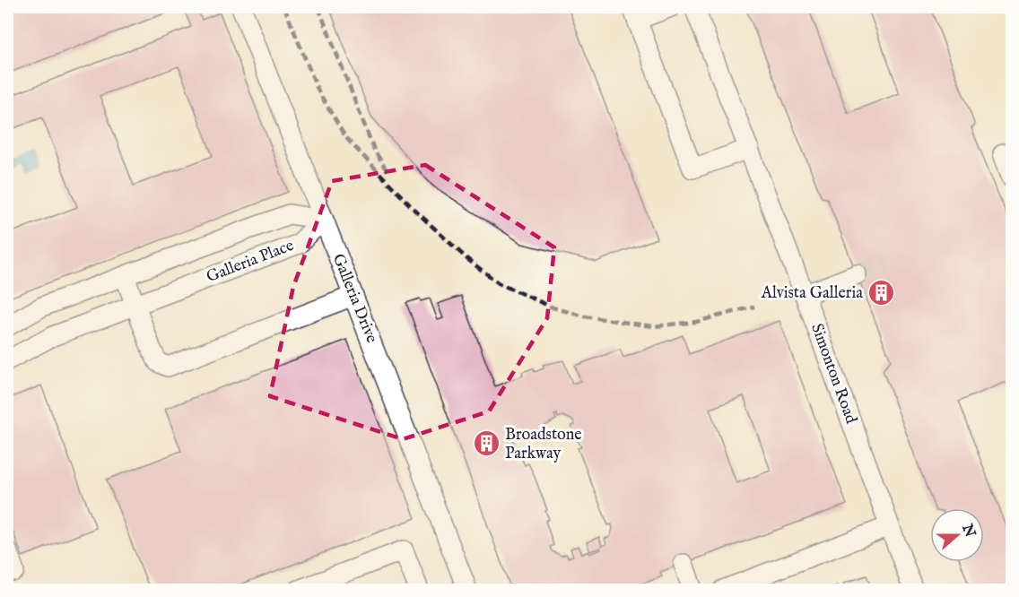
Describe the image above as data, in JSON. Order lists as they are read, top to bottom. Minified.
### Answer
{"streets":{"street":["Galleria Place","Galleria Drive","Simonton Road"]},"crossings":[["Galleria Place","Galleria Drive"]],"places":{"building":["Alvista Galleria","Broadstone Parkway"]},"north":"right"}
